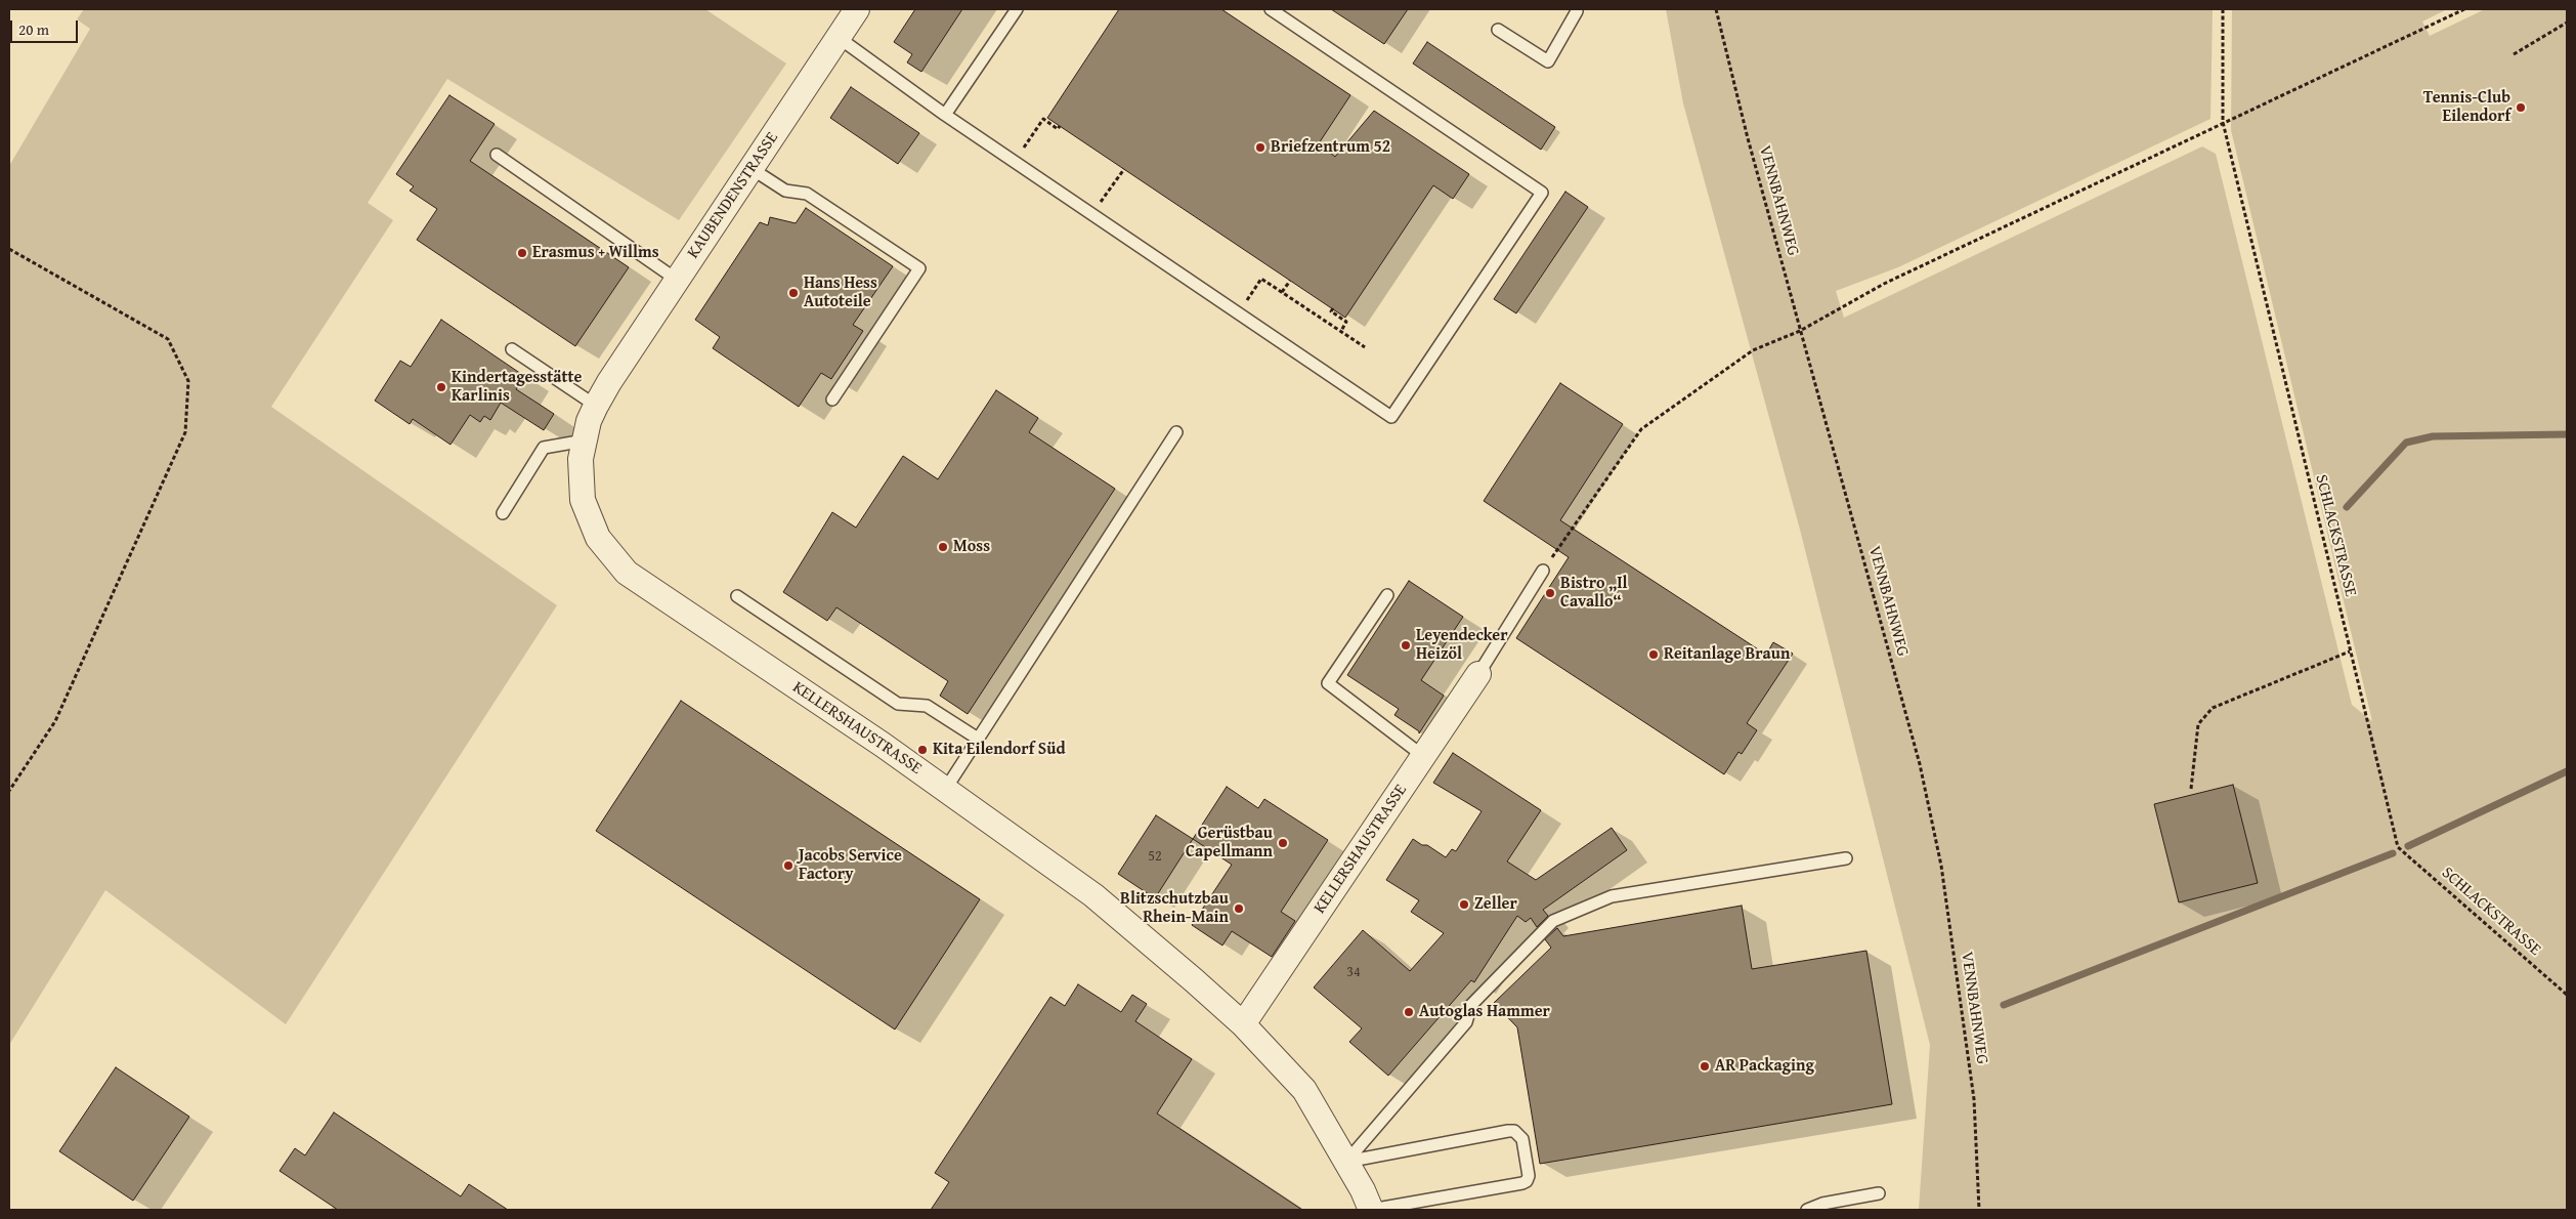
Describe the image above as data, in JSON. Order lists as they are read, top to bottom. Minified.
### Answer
{"streets":{"street":["KAUBENDENSTRASSE","KELLERSHAUSTRASSE"],"path":["VENNBAHNWEG","SCHLACKSTRASSE"]},"crossings":[["KAUBENDENSTRASSE","KELLERSHAUSTRASSE"]],"places":["Tennis-Club Eilendorf","Briefzentrum 52","Erasmus + Willms","Hans Hess Autoteile","Kindertagesstätte Karlinis","Moss","Bistro „Il Cavallo“","Leyendecker Heizöl","Reitanlage Braun","Kita Eilendorf Süd","Gerüstbau Capellmann","Jacobs Service Factory","Zeller","Blitzschutzbau Rhein-Main","Autoglas Hammer","AR Packaging"],"house_numbers":["52","34"],"scale_bar":"20 m"}
